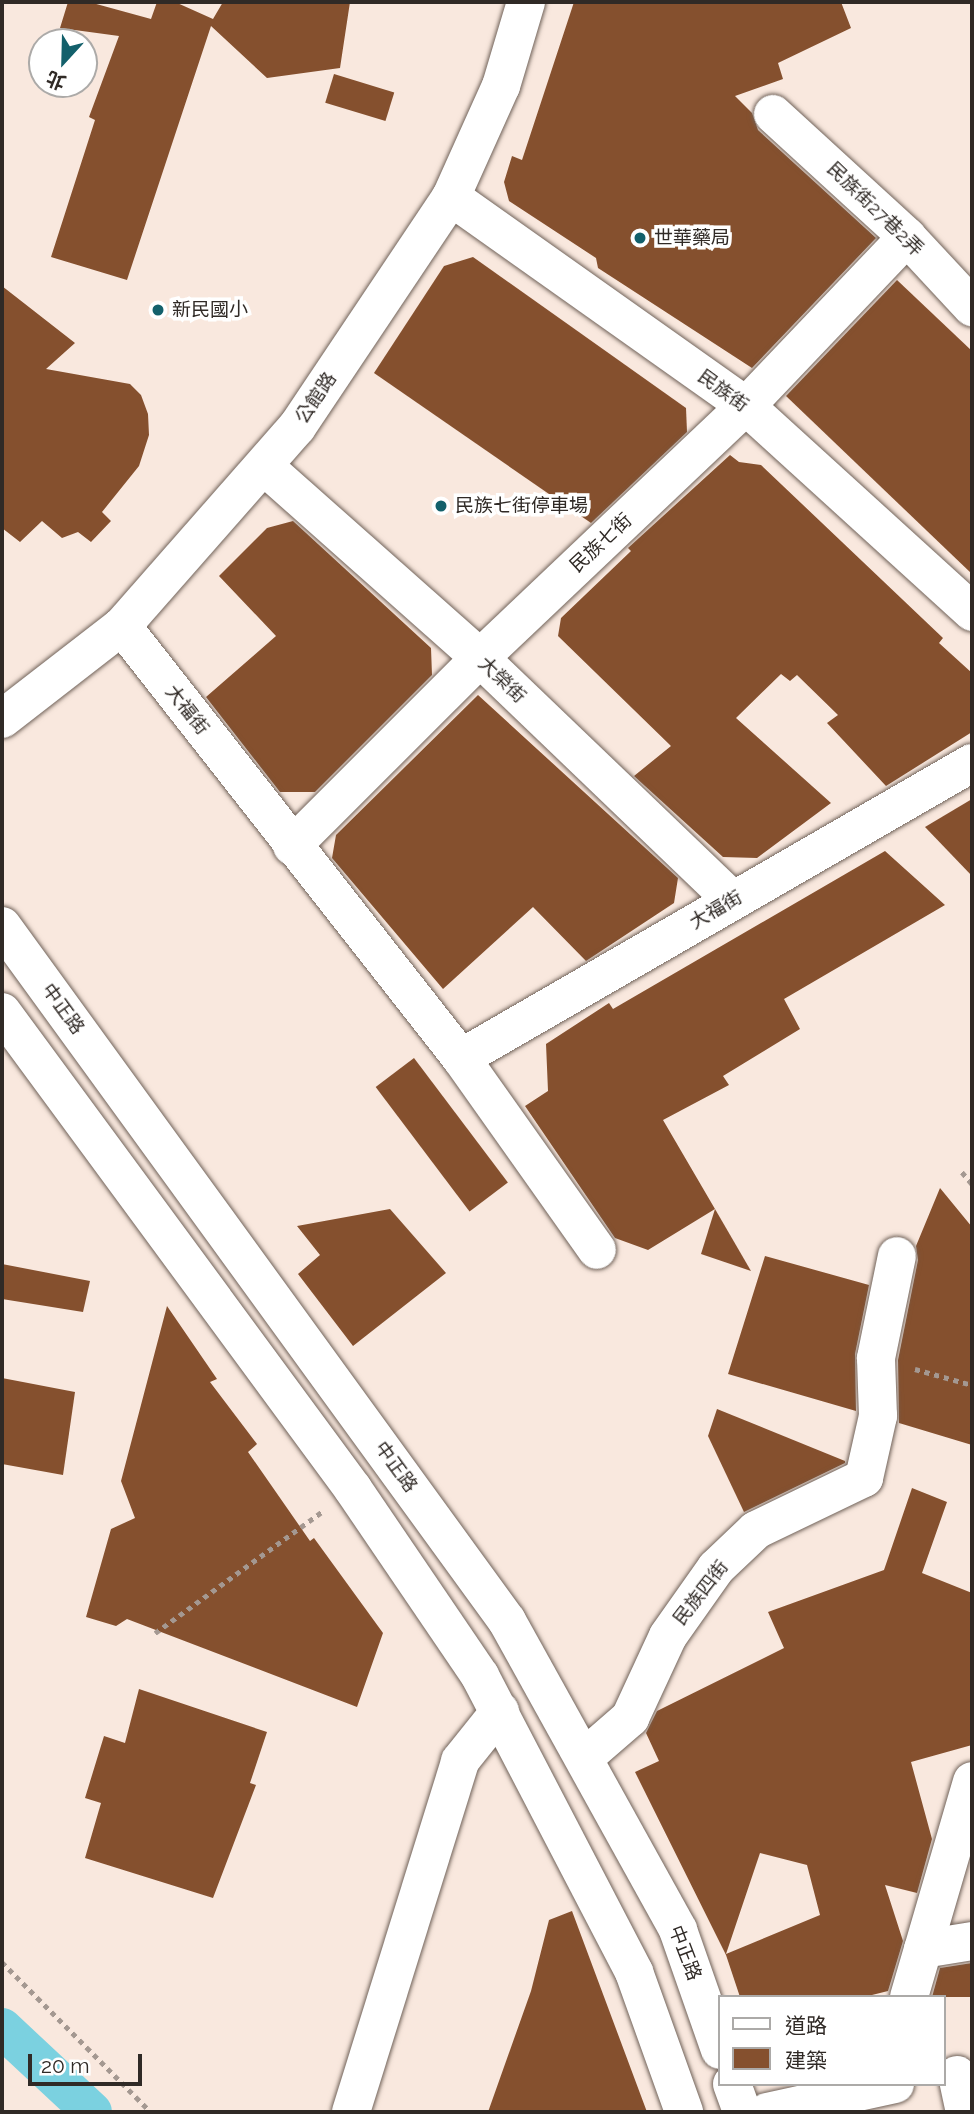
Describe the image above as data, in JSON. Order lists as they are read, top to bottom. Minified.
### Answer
{"streets":{"main road":["民族街27巷2弄","民族街","公館路","民族七街","大榮街","大福街","中正路","民族四街"]},"crossings":[["民族街27巷2弄","民族七街"],["民族街","公館路"],["民族街","民族七街"],["公館路","大榮街"],["公館路","大福街"],["民族七街","大榮街"],["民族七街","大福街"],["大榮街","大福街"],["中正路","民族四街"]],"places":["世華藥局","新民國小","民族七街停車場"],"legend":["道路","建築"],"scale_bar":"20 m","north":"bottom"}
